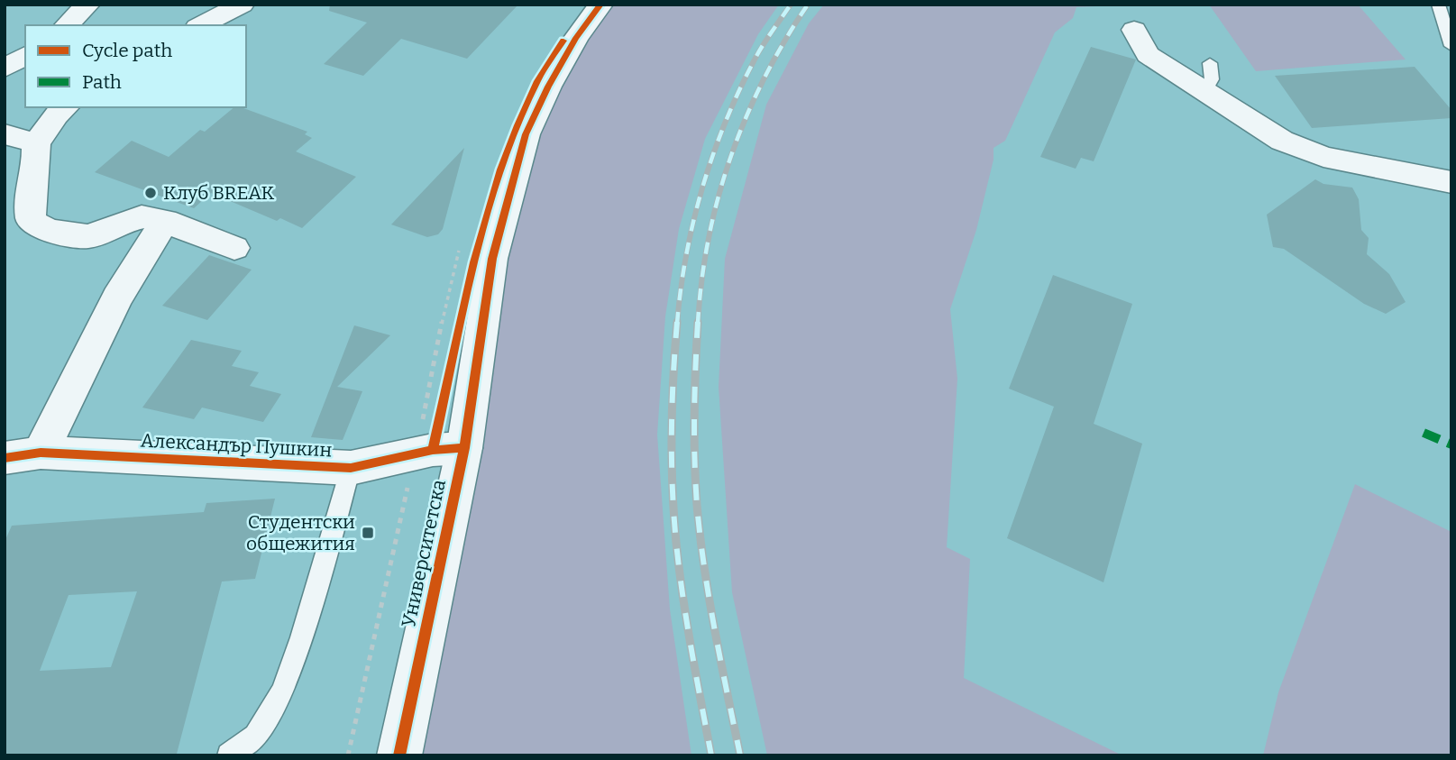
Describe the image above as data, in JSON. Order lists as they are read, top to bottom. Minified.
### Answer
{"streets":{"street":["Александър Пушкин","Университетска"]},"crossings":[["Александър Пушкин","Университетска"]],"places":{"other":["Клуб BREAK"],"transit":["Студентски общежития"]},"legend":["Cycle path","Path"]}
